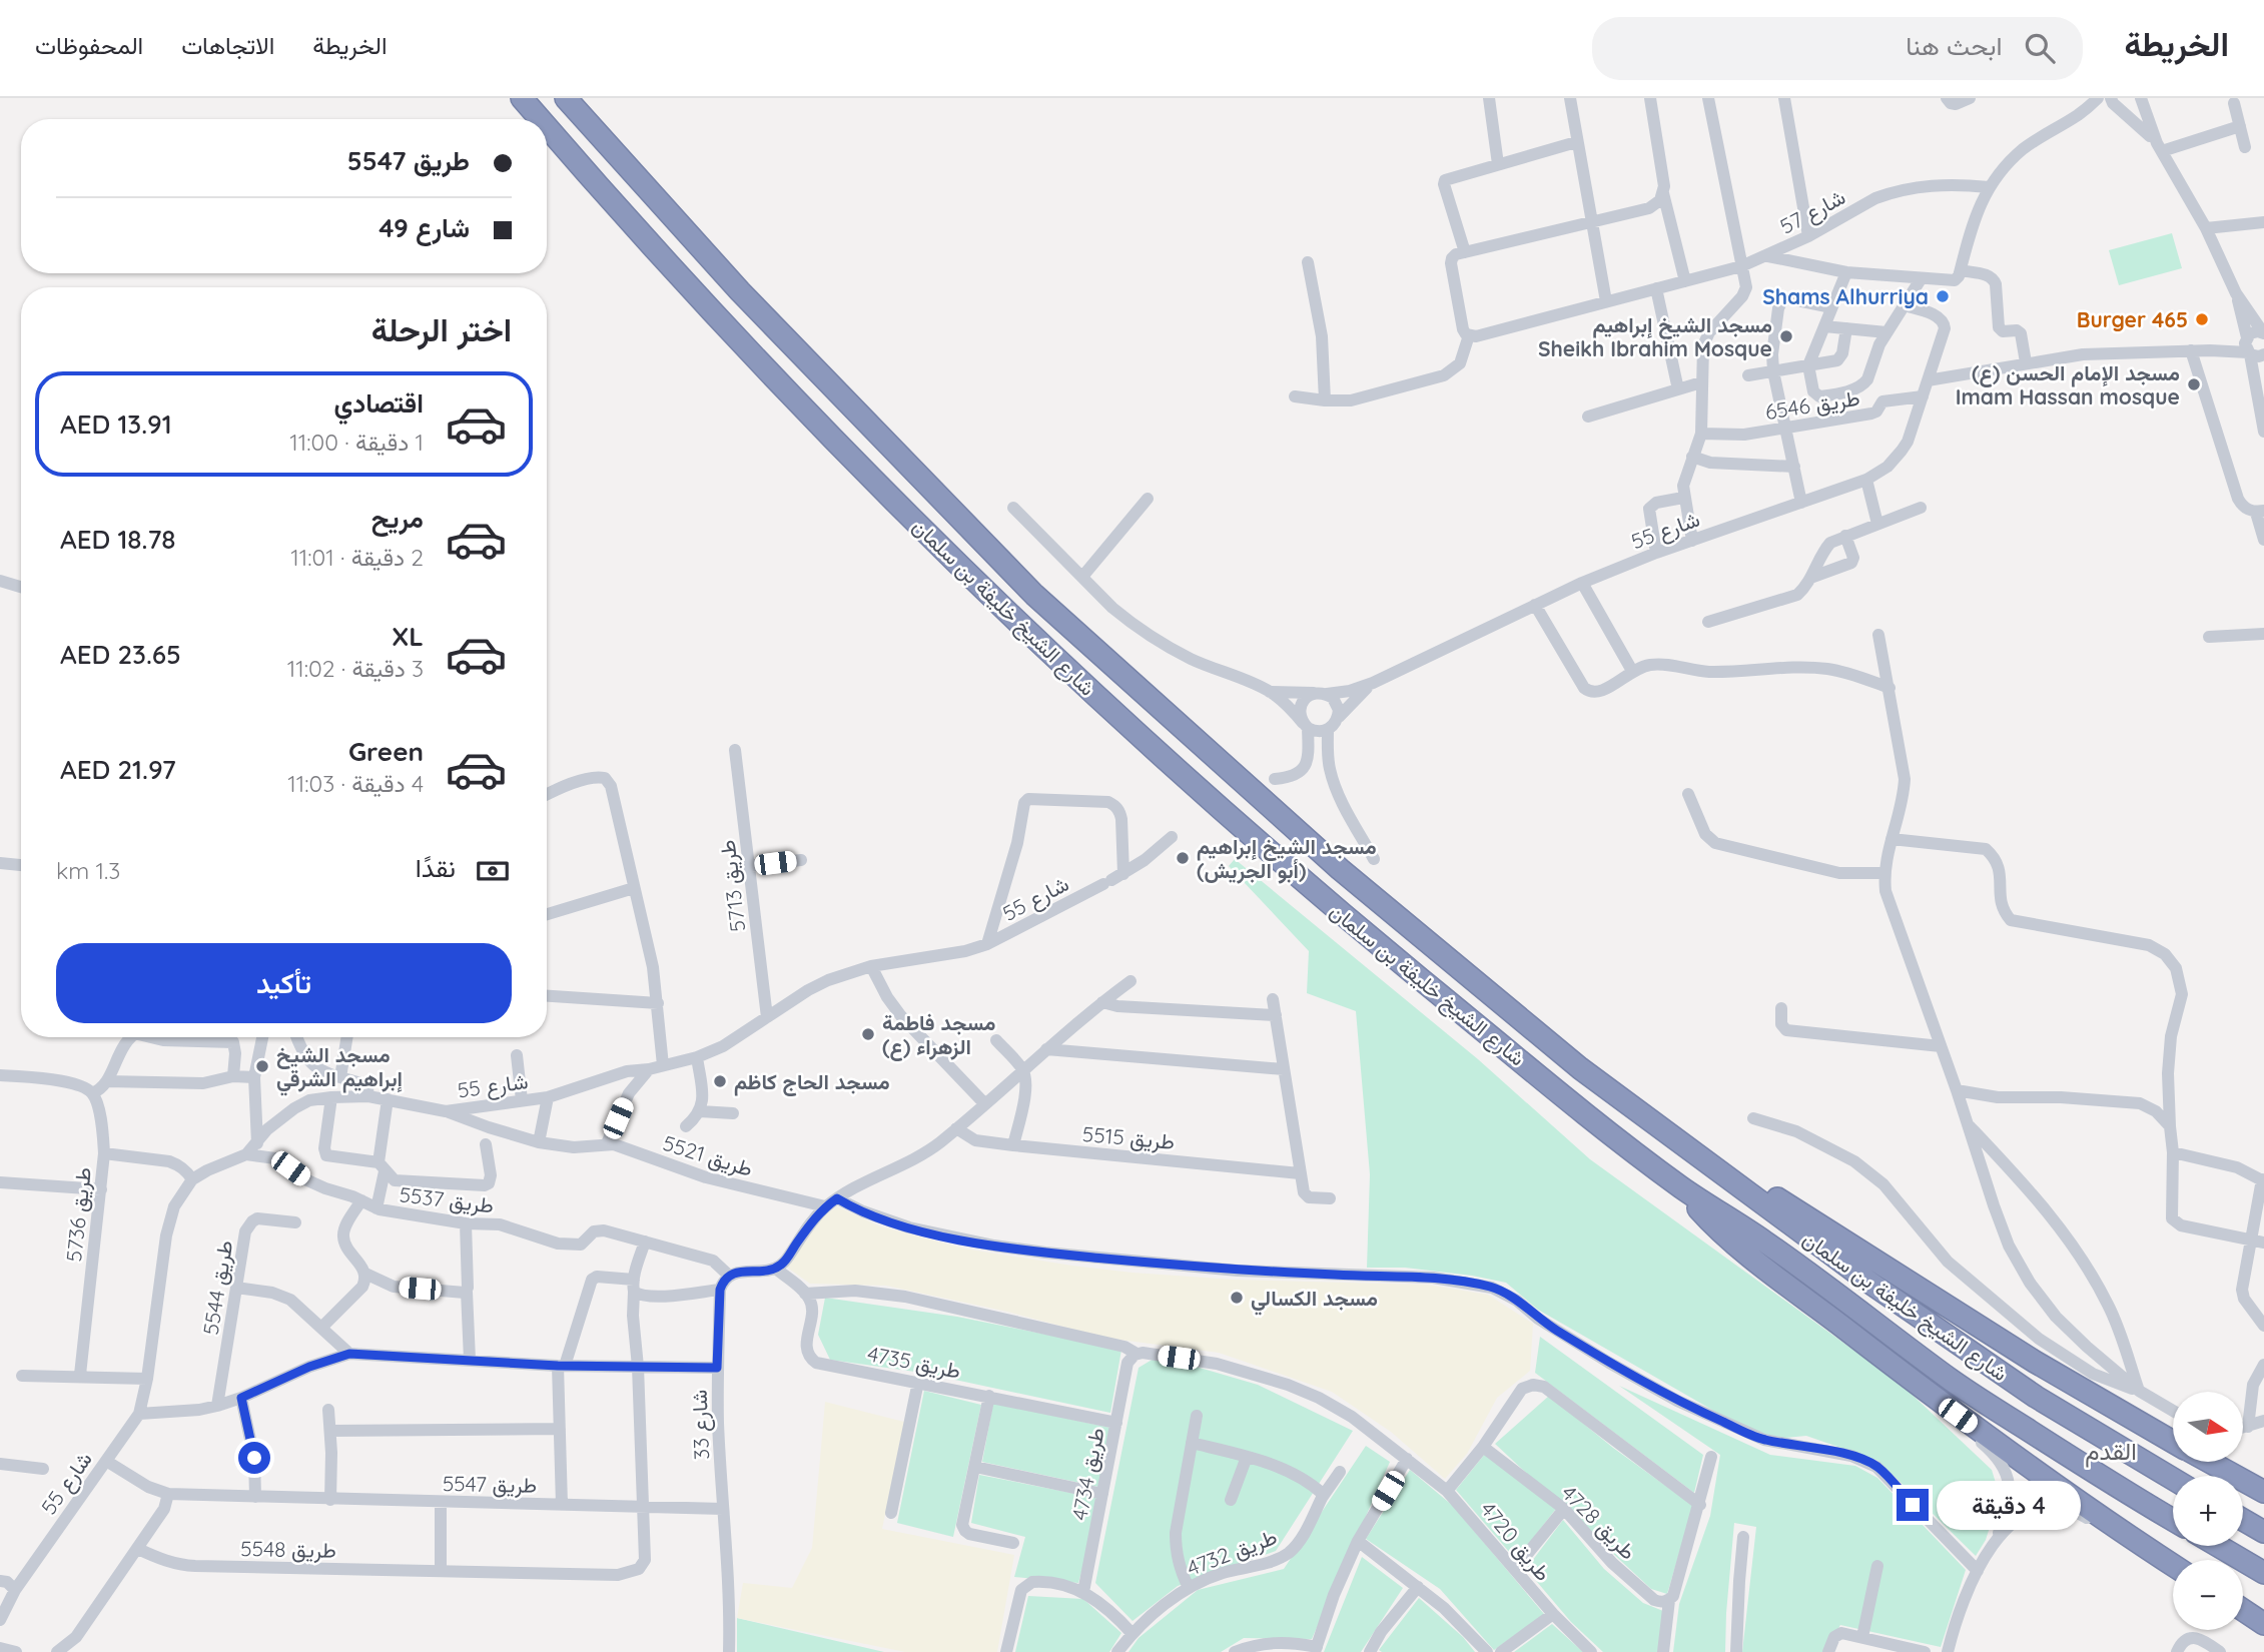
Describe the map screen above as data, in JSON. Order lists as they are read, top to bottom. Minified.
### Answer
{"streets":{"highway":["شارع الشيخ خليفة بن سلمان"],"street":["شارع 57","طريق 6546","شارع 55","طريق 5713","طريق 5515","طريق 5521","طريق 5537","طريق 5736","طريق 5544","طريق 4735","شارع 33","طريق 4734","طريق 5547","طريق 4728","طريق 4720","طريق 5548","طريق 4732"]},"crossings":[["طريق 6546","شارع 55"],["شارع 55","طريق 5713"],["شارع 55","طريق 5521"],["شارع 55","طريق 5537"],["شارع 55","طريق 5736"],["شارع 55","طريق 5547"],["طريق 4735","طريق 4734"],["طريق 4735","طريق 4720"],["شارع 33","طريق 5547"],["طريق 4734","طريق 4720"],["طريق 5547","طريق 5548"]],"districts":["القدم"],"places":["Shams Alhurriya","Burger 465","مسجد الشيخ إبراهيم Sheikh Ibrahim Mosque","مسجد الإمام الحسن (ع) Imam Hassan mosque","مسجد الشيخ إبراهيم (أبو الجريش)","مسجد فاطمة الزهراء (ع)","مسجد الشيخ إبراهيم الشرقي","مسجد الحاج كاظم","مسجد الكسالي"],"north":"right","page":{"header":"الخريطة","search":"ابحث هنا","nav":["الخريطة","الاتجاهات","المحفوظات"],"banner":["طريق 5547","شارع 49"],"heading":"اختر الرحلة","list":[{"name":"اقتصادي","note":"1 دقيقة · 11:00","value":"AED 13.91"},{"name":"مريح","note":"2 دقيقة · 11:01","value":"AED 18.78"},{"name":"XL","note":"3 دقيقة · 11:02","value":"AED 23.65"},{"name":"Green","note":"4 دقيقة · 11:03","value":"AED 21.97"}],"pay":["نقدًا","1.3 km"],"buttons":"تأكيد","map_buttons":["+","−"],"bubble":"4 دقيقة"}}
